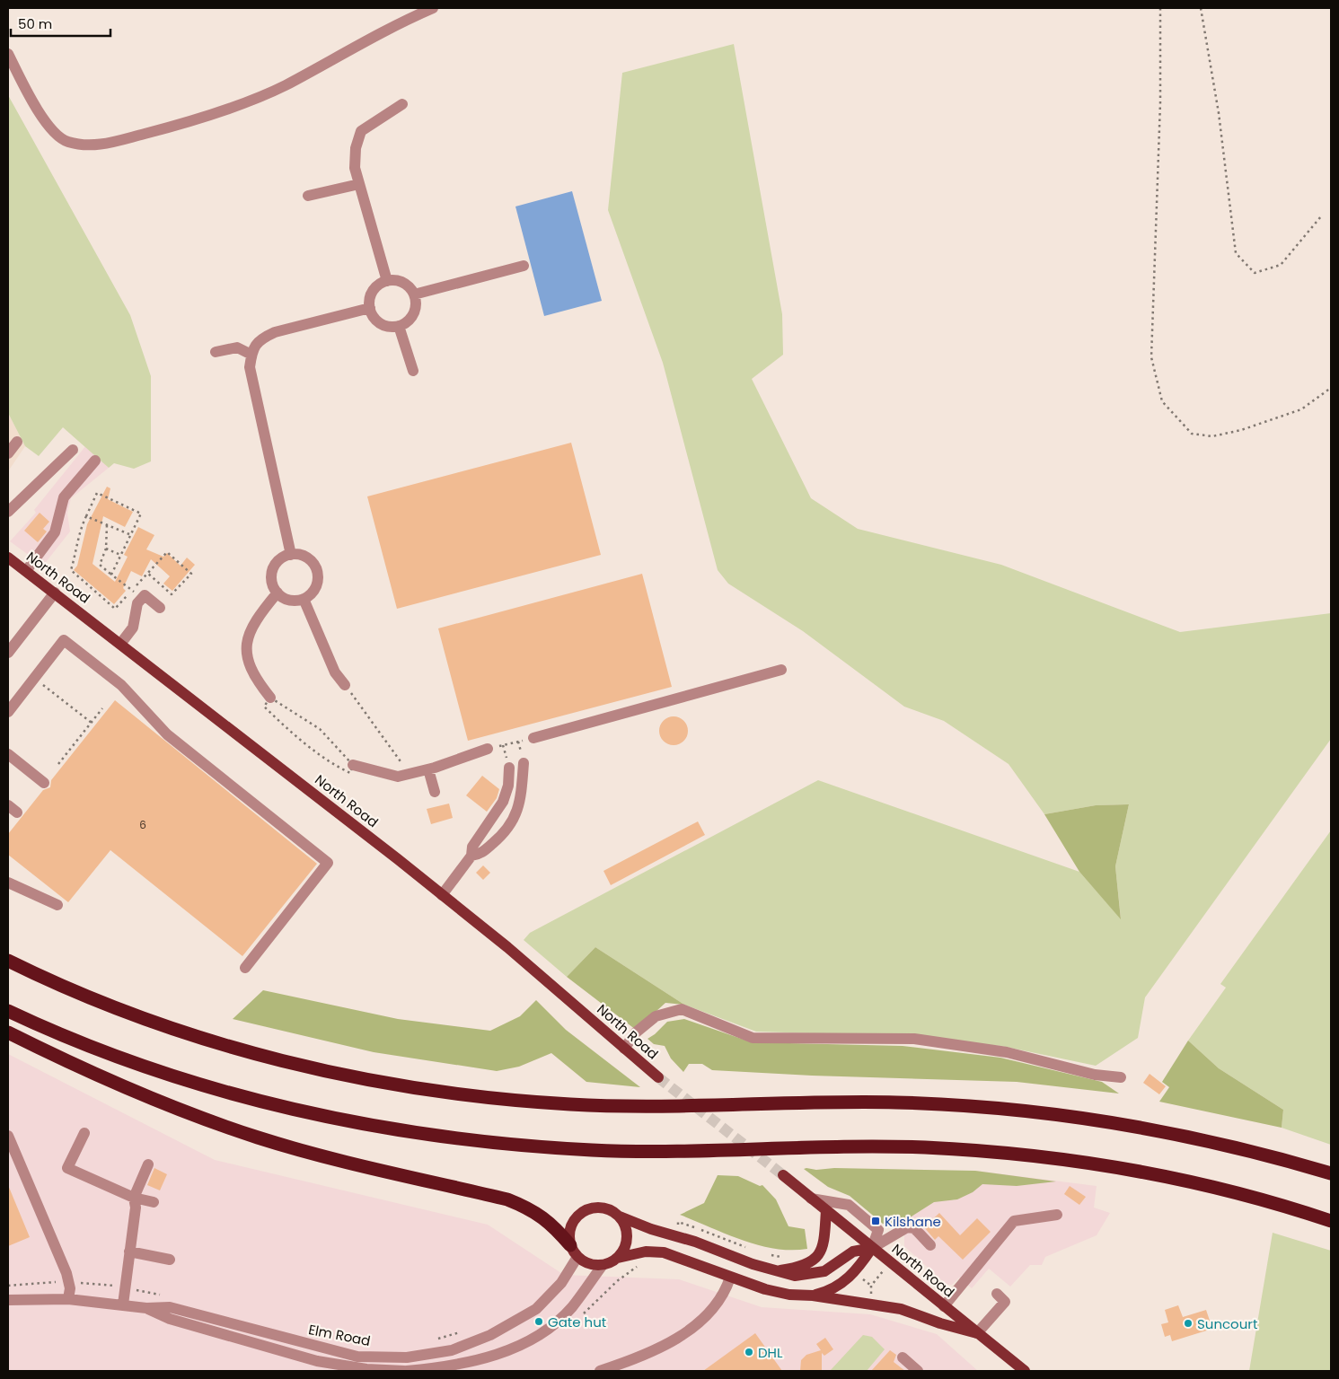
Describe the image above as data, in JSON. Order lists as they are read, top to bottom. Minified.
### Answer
{"streets":{"main road":["North Road"],"street":["Elm Road"]},"places":{"transit":["Kilshane"],"other":["Gate hut","Suncourt","DHL"]},"house_numbers":["6"],"scale_bar":"50 m"}
